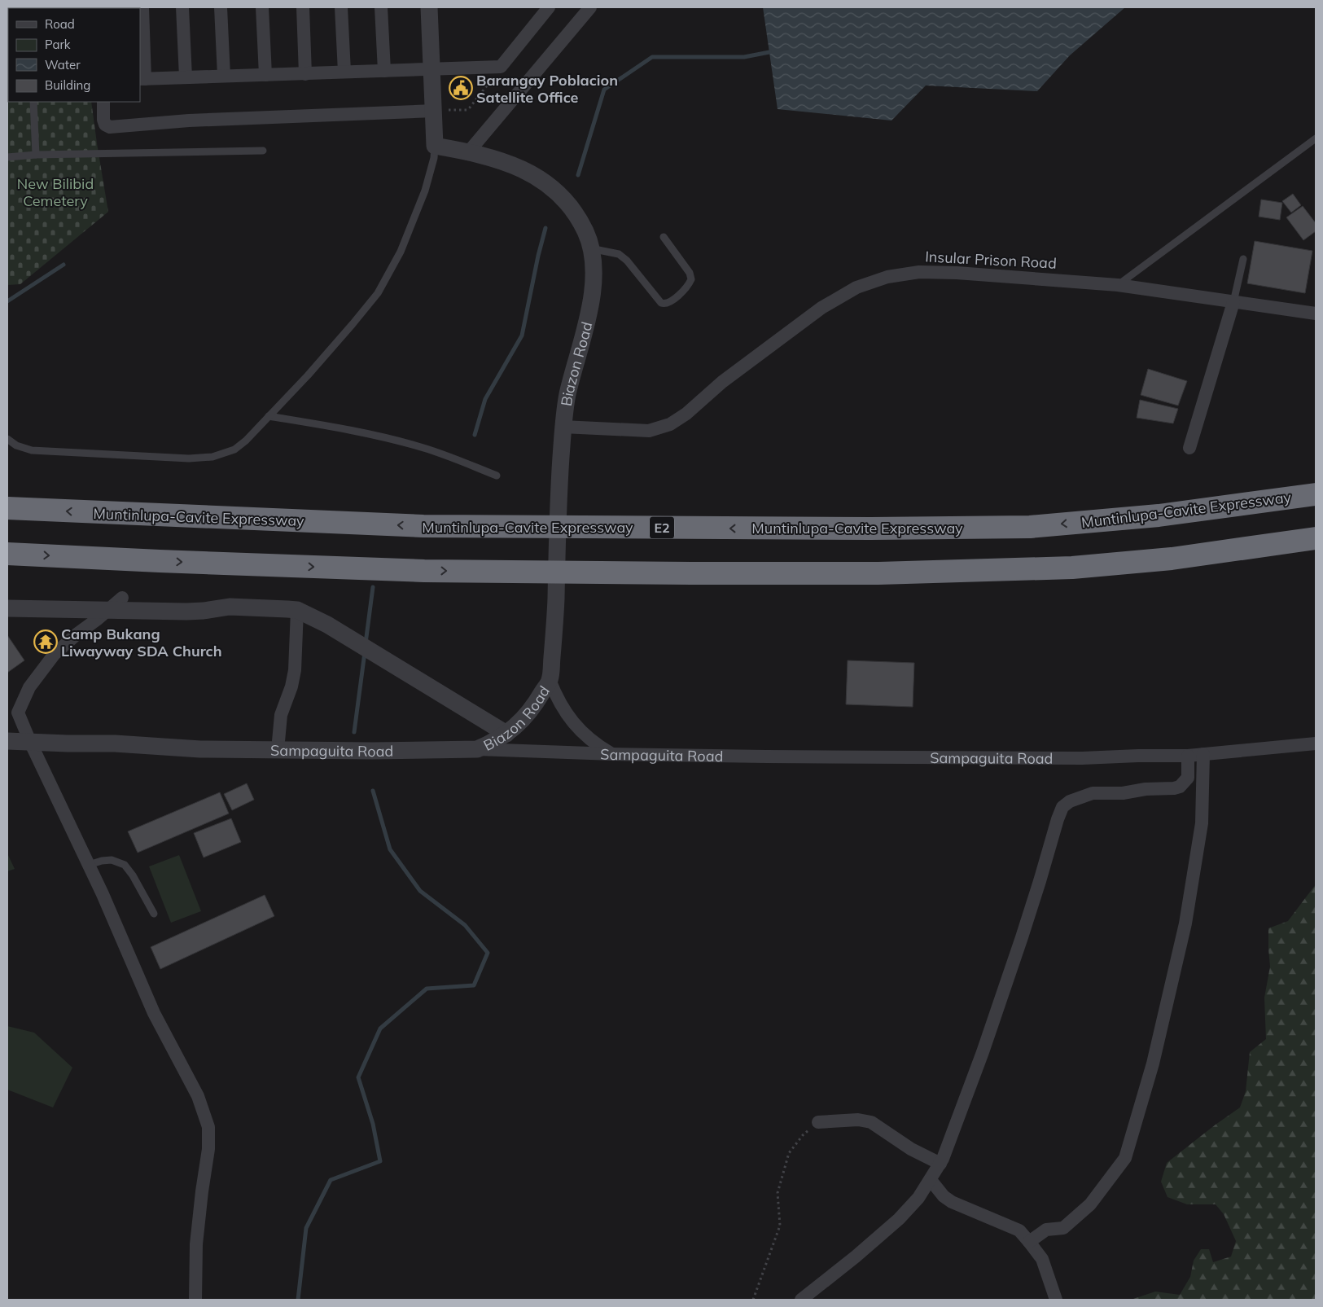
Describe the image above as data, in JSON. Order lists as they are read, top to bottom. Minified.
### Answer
{"streets":{"highway":["Muntinlupa-Cavite Expressway","E2"],"street":["Insular Prison Road","Biazon Road","Sampaguita Road"]},"crossings":[["Insular Prison Road","Biazon Road"],["Biazon Road","Sampaguita Road"]],"parks":["New Bilibid Cemetery"],"places":{"public building":["Barangay Poblacion Satellite Office"],"temple":["Camp Bukang Liwayway SDA Church"]},"legend":["Road","Park","Water","Building"]}
